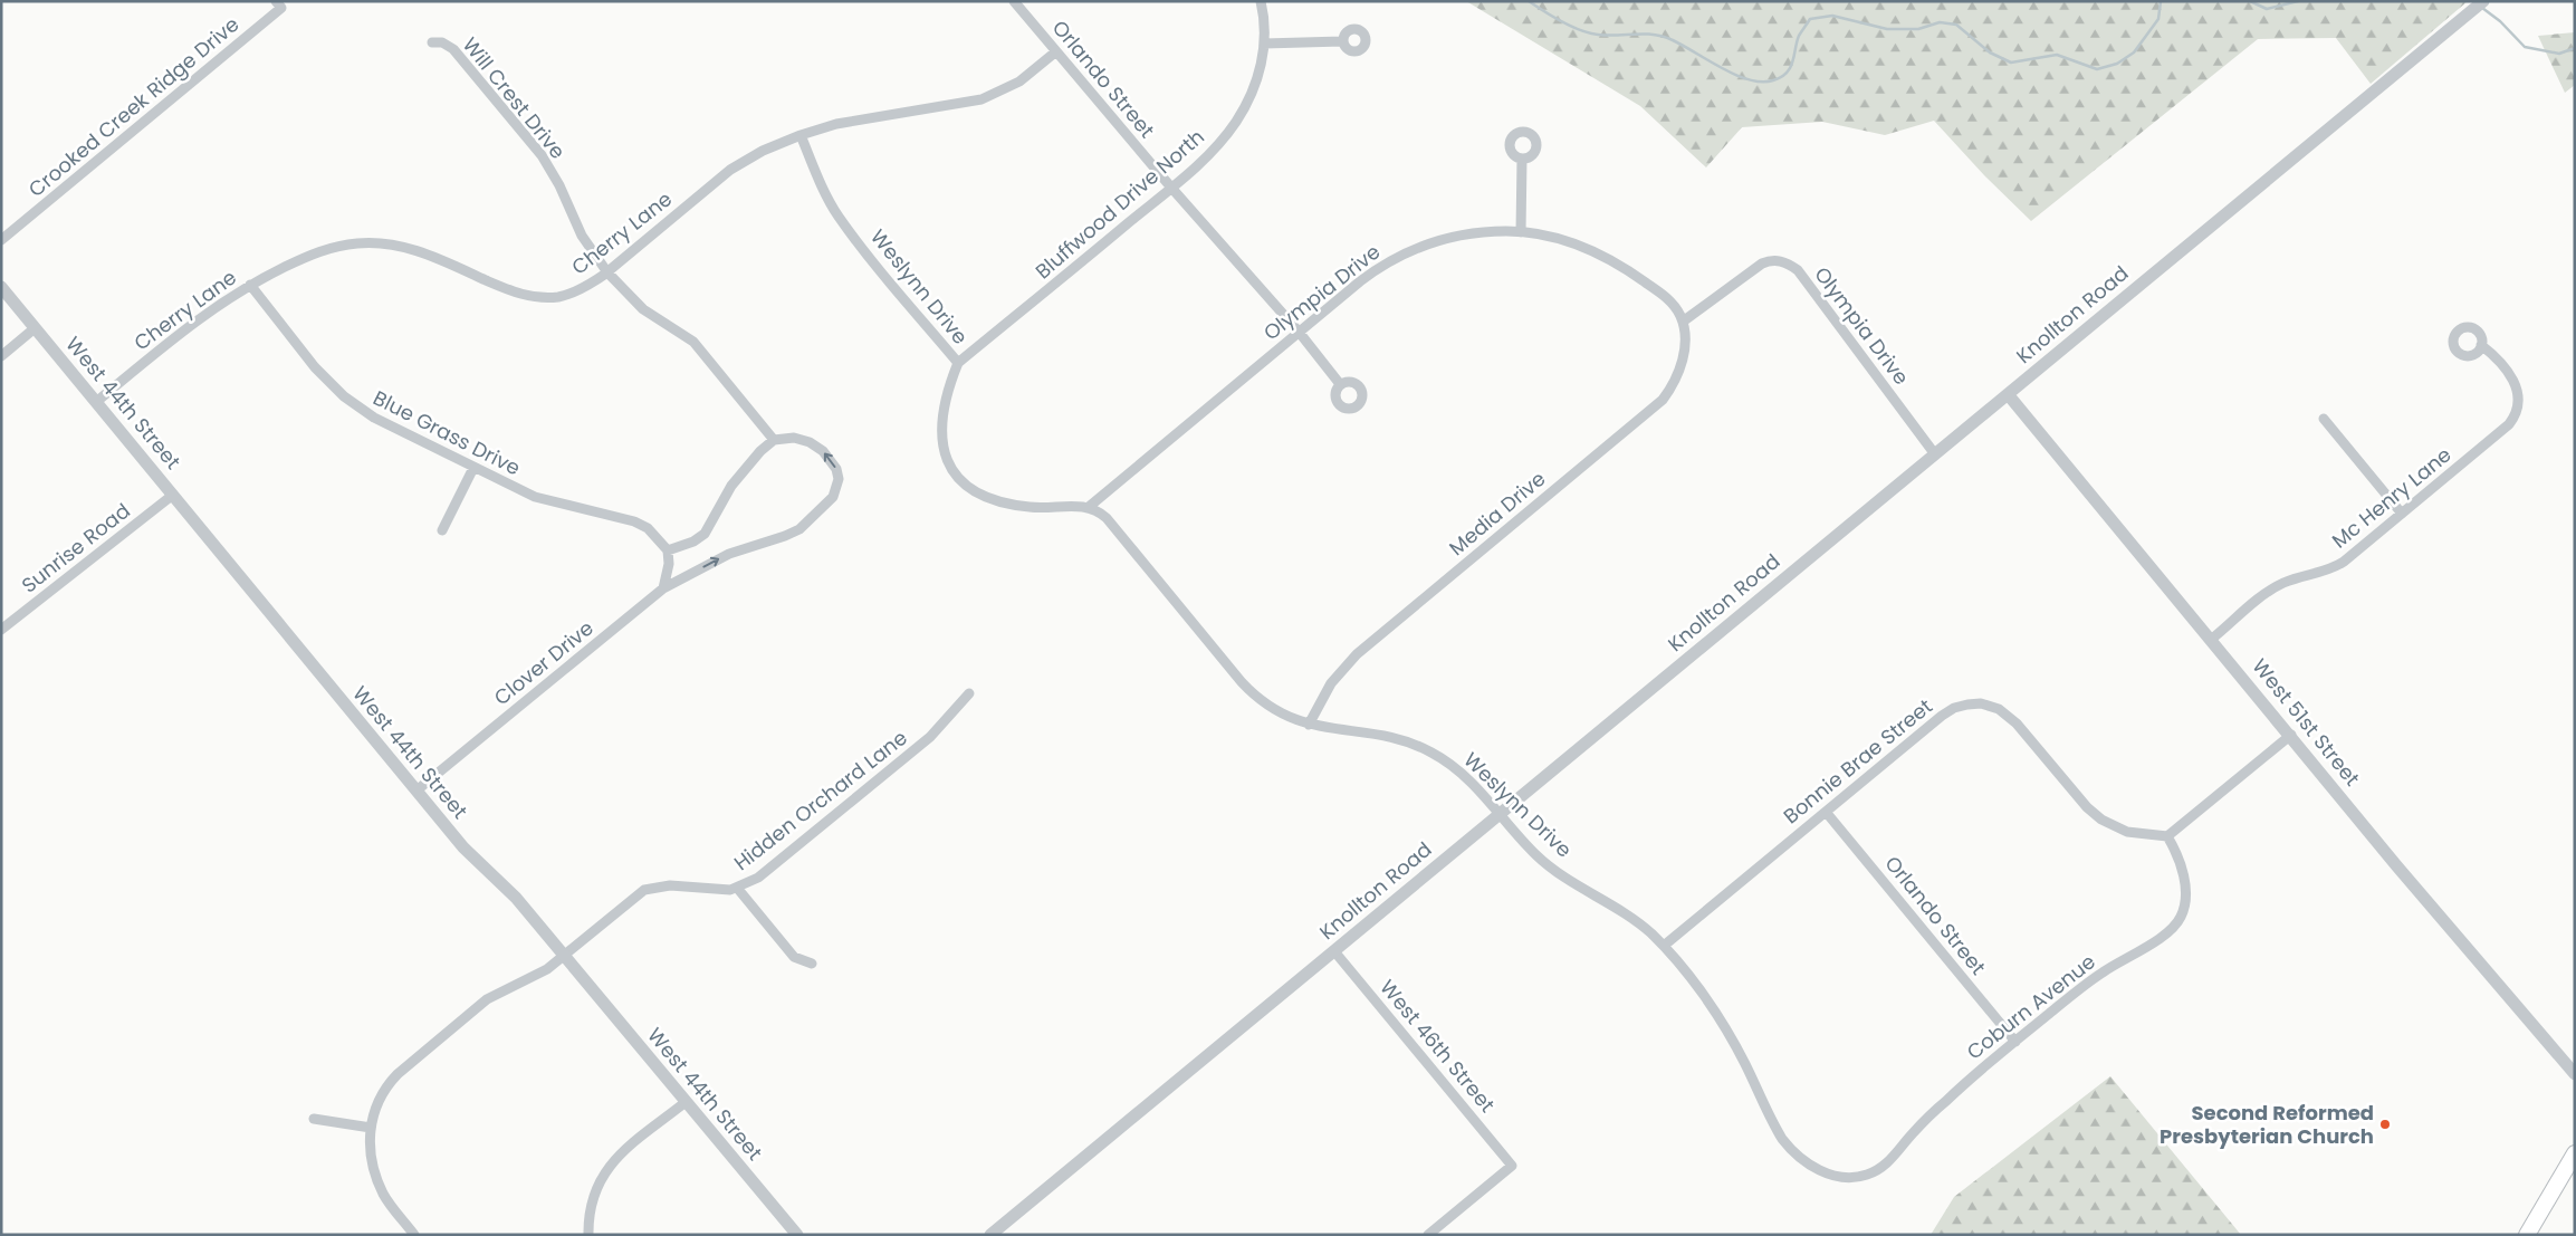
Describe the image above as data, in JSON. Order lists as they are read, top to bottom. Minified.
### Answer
{"streets":{"street":["Orlando Street","Will Crest Drive","Crooked Creek Ridge Drive","Bluffwood Drive North","Cherry Lane","Weslynn Drive","Olympia Drive","Knollton Road","West 44th Street","Blue Grass Drive","Mc Henry Lane","Media Drive","Sunrise Road","Clover Drive","West 51st Street","Bonnie Brae Street","Hidden Orchard Lane","Coburn Avenue","West 46th Street"]},"crossings":[["Orlando Street","Bluffwood Drive North"],["Orlando Street","Cherry Lane"],["Orlando Street","Olympia Drive"],["Orlando Street","Bonnie Brae Street"],["Orlando Street","Coburn Avenue"],["Will Crest Drive","Cherry Lane"],["Will Crest Drive","Clover Drive"],["Bluffwood Drive North","Weslynn Drive"],["Cherry Lane","Weslynn Drive"],["Cherry Lane","West 44th Street"],["Cherry Lane","Blue Grass Drive"],["Weslynn Drive","Olympia Drive"],["Weslynn Drive","Knollton Road"],["Weslynn Drive","Media Drive"],["Weslynn Drive","Bonnie Brae Street"],["Weslynn Drive","Coburn Avenue"],["Olympia Drive","Knollton Road"],["Olympia Drive","Media Drive"],["Knollton Road","West 51st Street"],["Knollton Road","West 46th Street"],["West 44th Street","Sunrise Road"],["West 44th Street","Clover Drive"],["West 44th Street","Hidden Orchard Lane"],["Mc Henry Lane","West 51st Street"],["Bonnie Brae Street","Coburn Avenue"]],"places":["Second Reformed Presbyterian Church"]}
